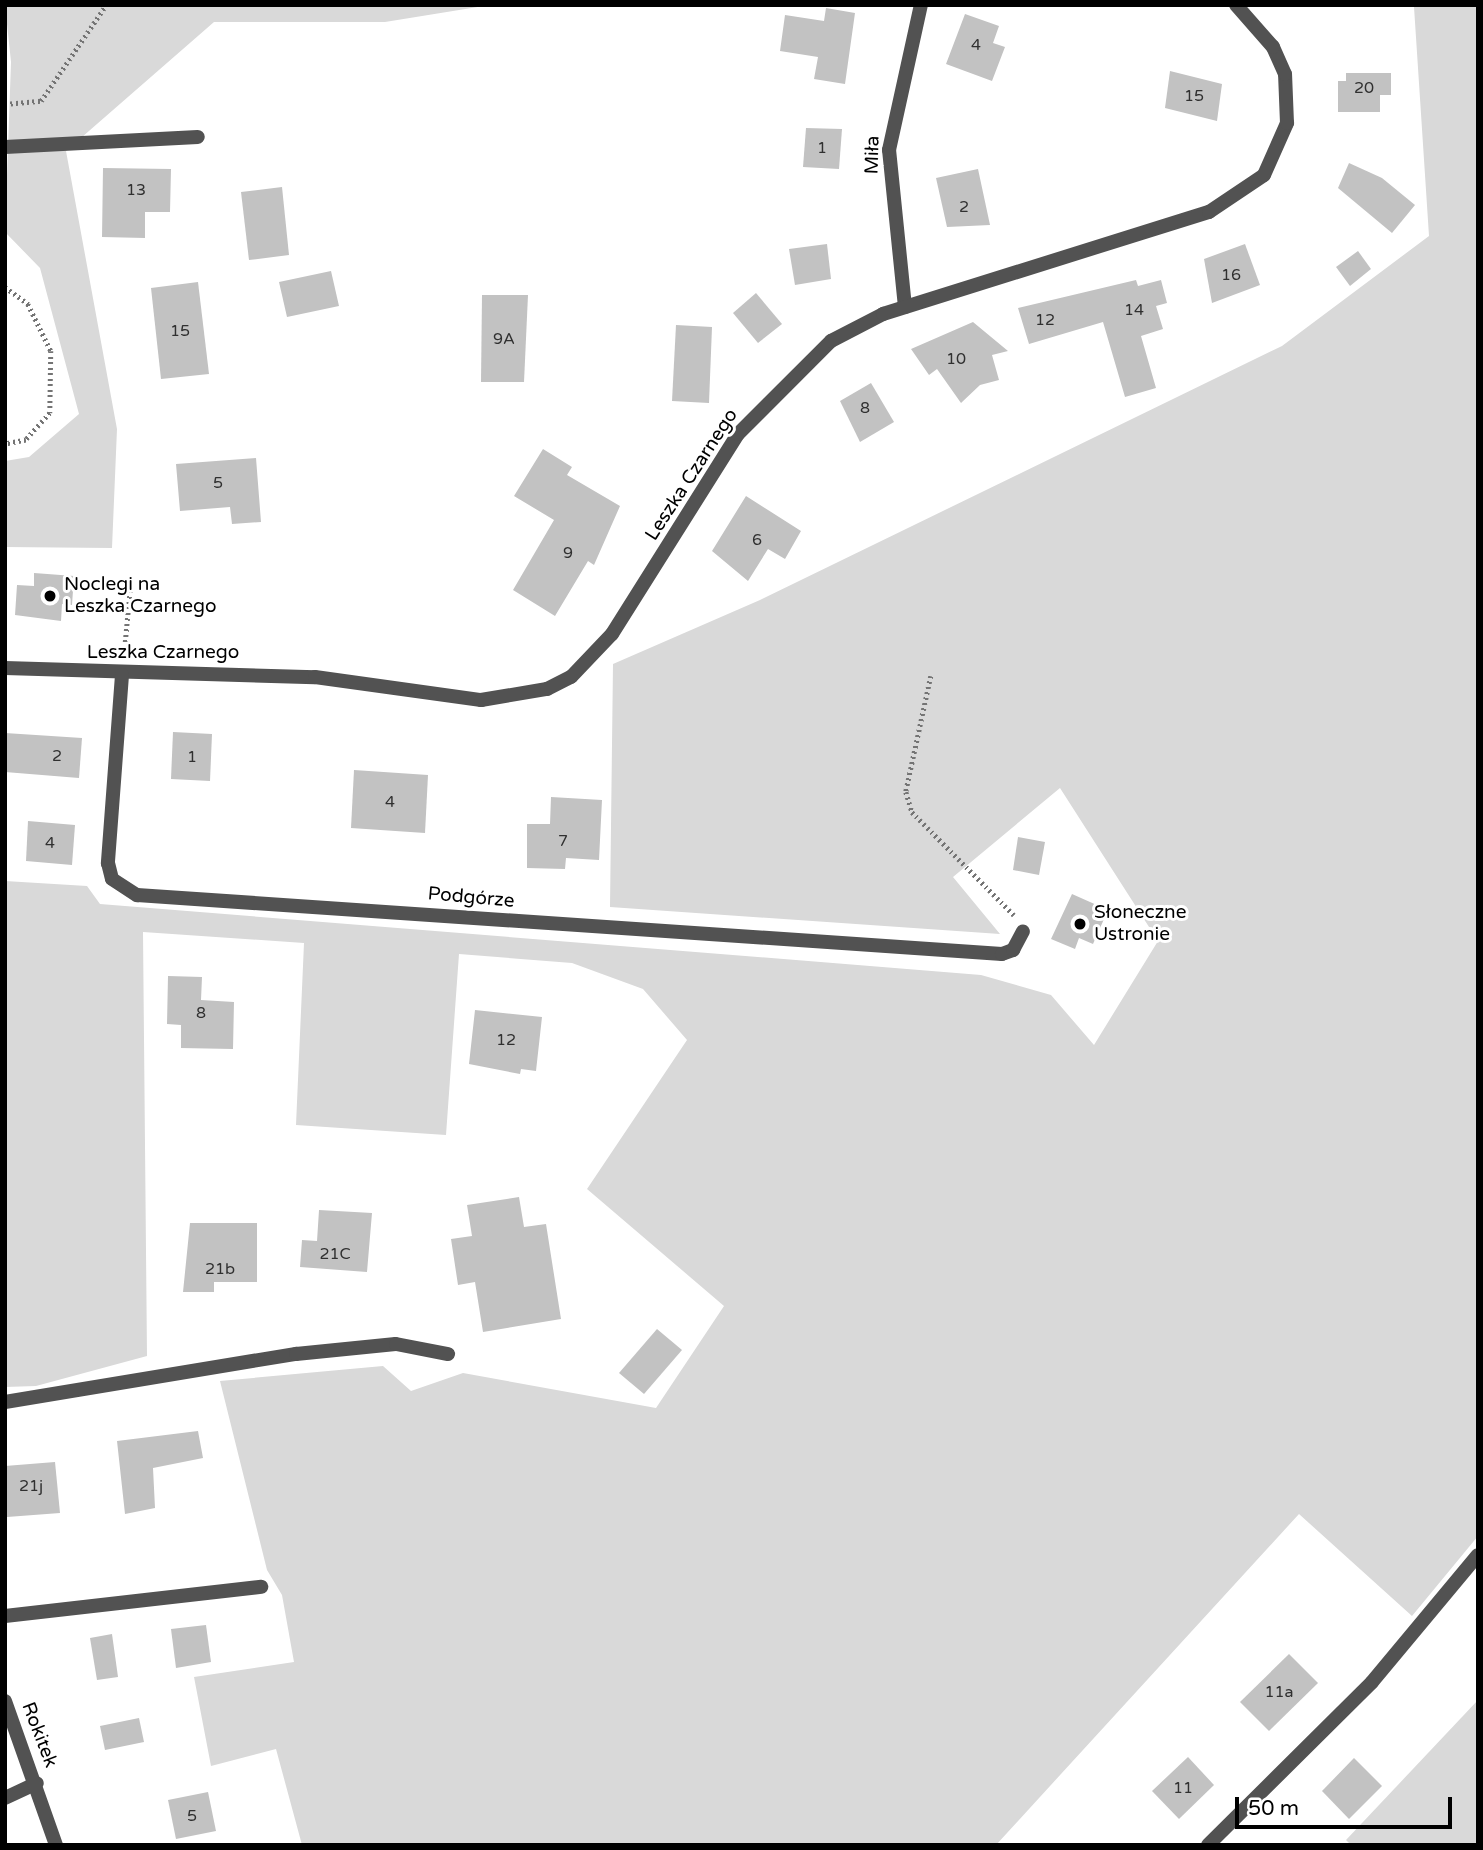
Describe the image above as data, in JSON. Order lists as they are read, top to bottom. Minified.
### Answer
{"streets":{"street":["Miła","Leszka Czarnego","Podgórze","Rokitek"]},"crossings":[["Miła","Leszka Czarnego"],["Leszka Czarnego","Podgórze"]],"places":["Noclegi na Leszka Czarnego","Słoneczne Ustronie"],"house_numbers":["4","20","15","1","13","2","16","14","12","15","9A","10","8","5","6","9","2","1","4","7","4","8","12","21C","21b","21j","11a","11","5"],"scale_bar":"50 m"}
